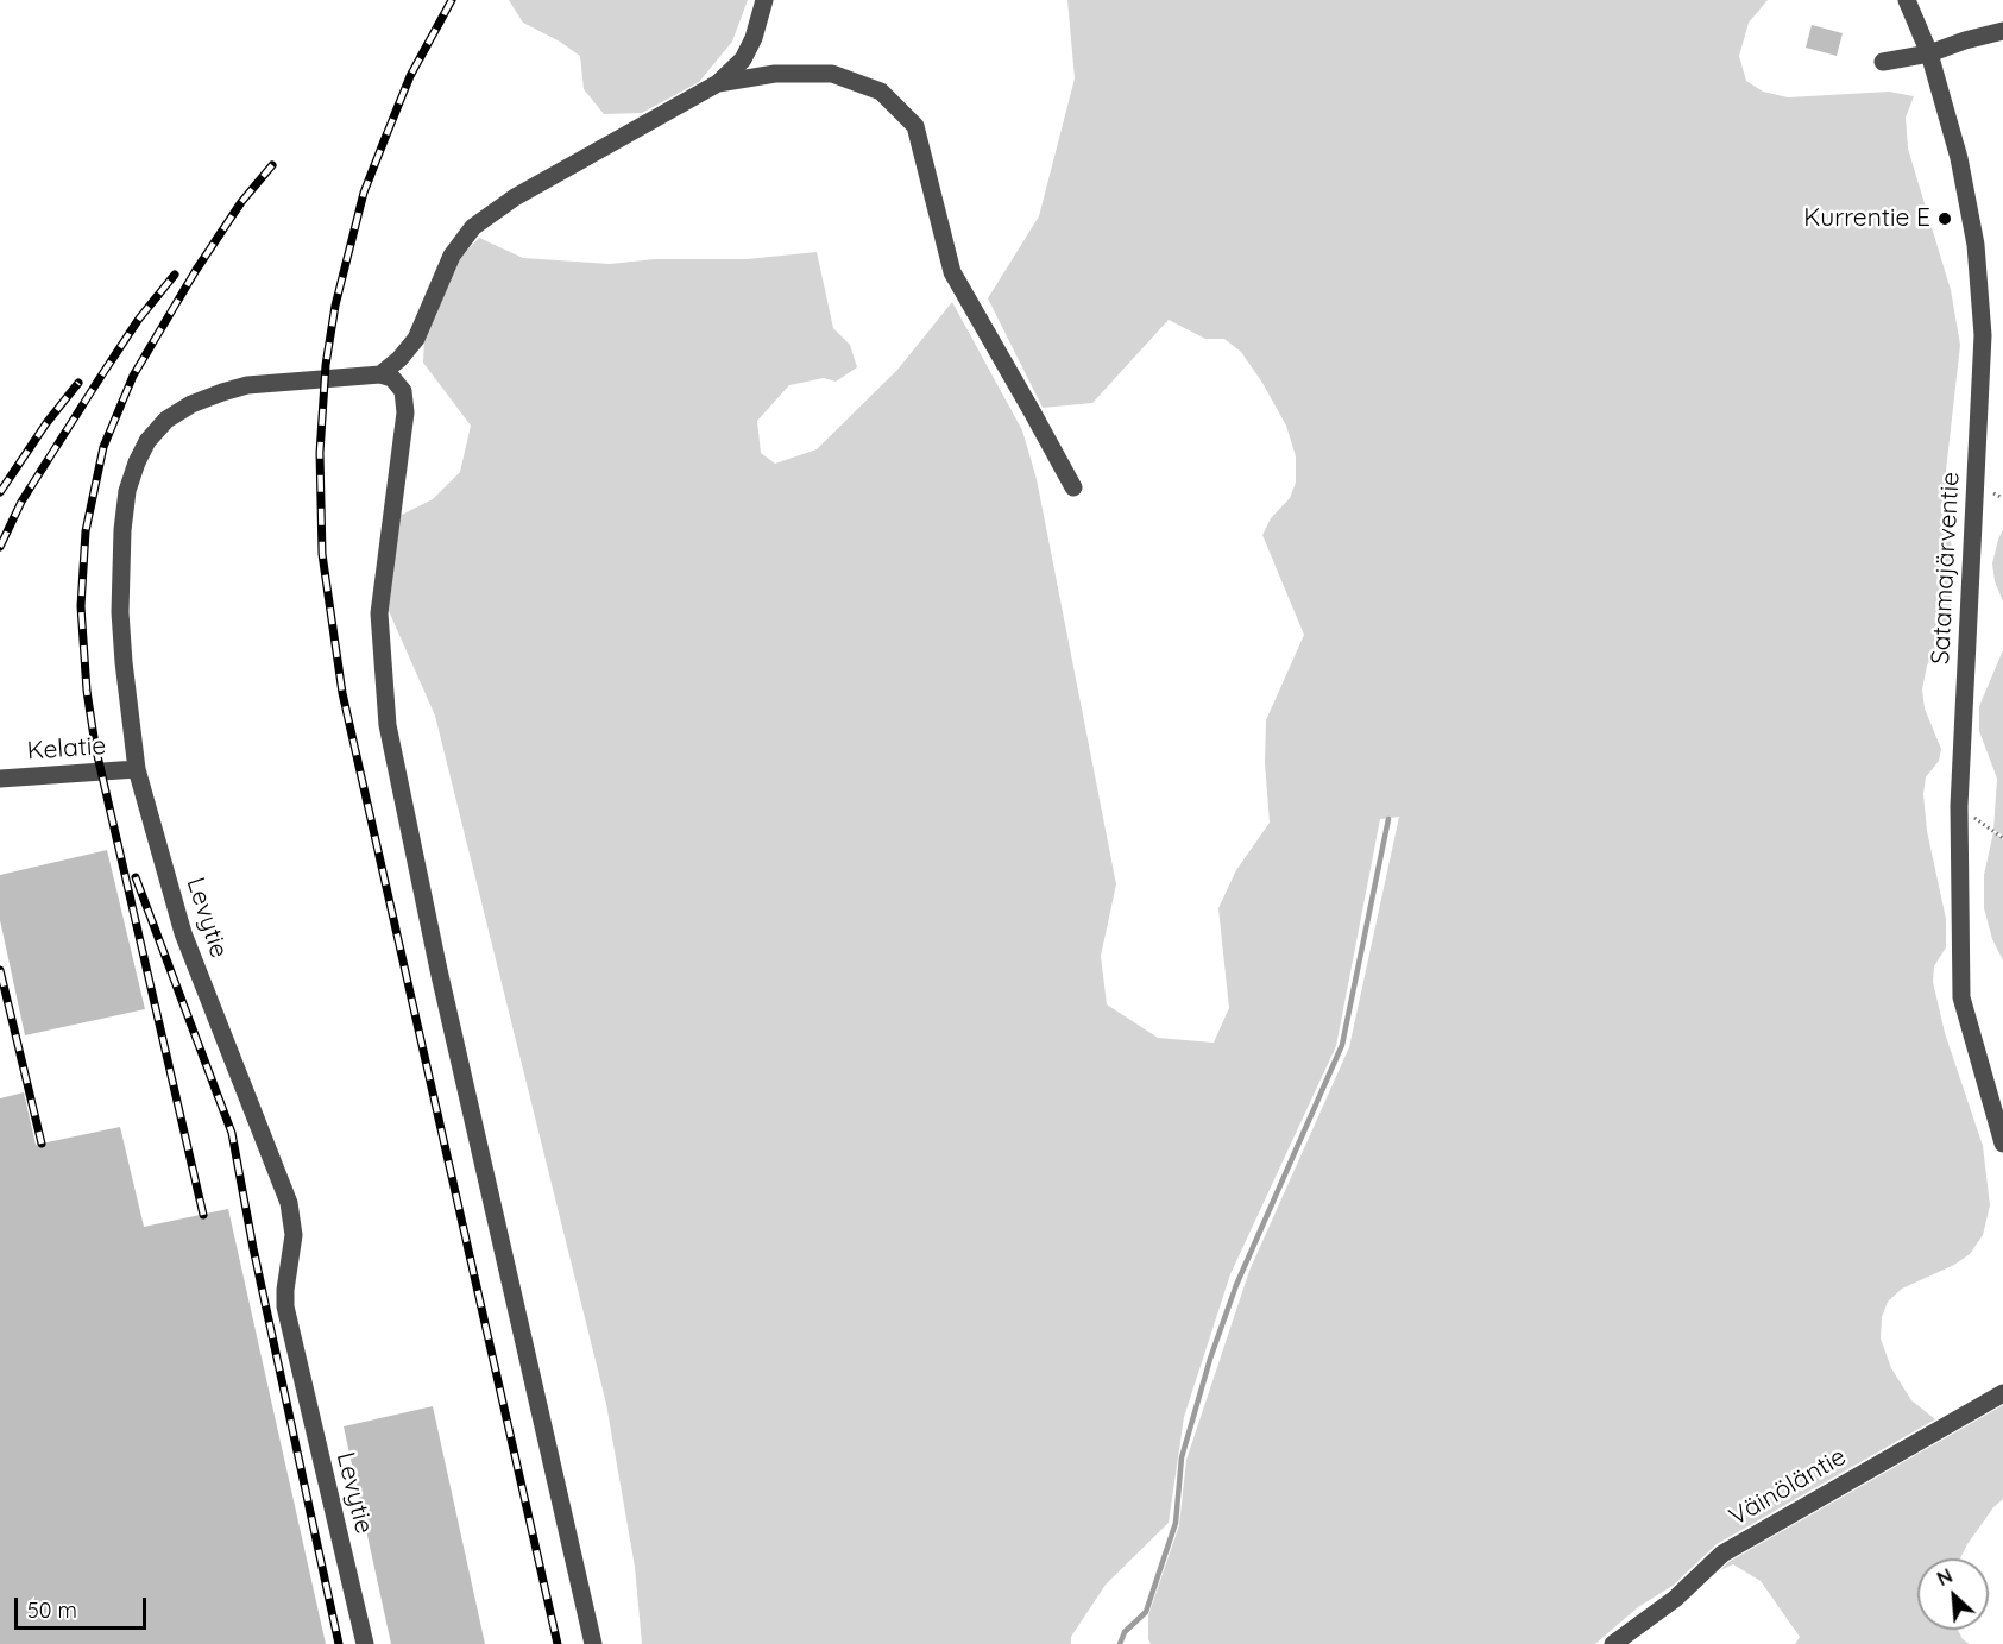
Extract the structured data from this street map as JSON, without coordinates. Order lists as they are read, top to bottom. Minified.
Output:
{"streets":{"street":["Satamajärventie","Kelatie","Levytie","Väinöläntie"]},"crossings":[["Kelatie","Levytie"]],"places":["Kurrentie E"],"scale_bar":"50 m","north":"top left"}
